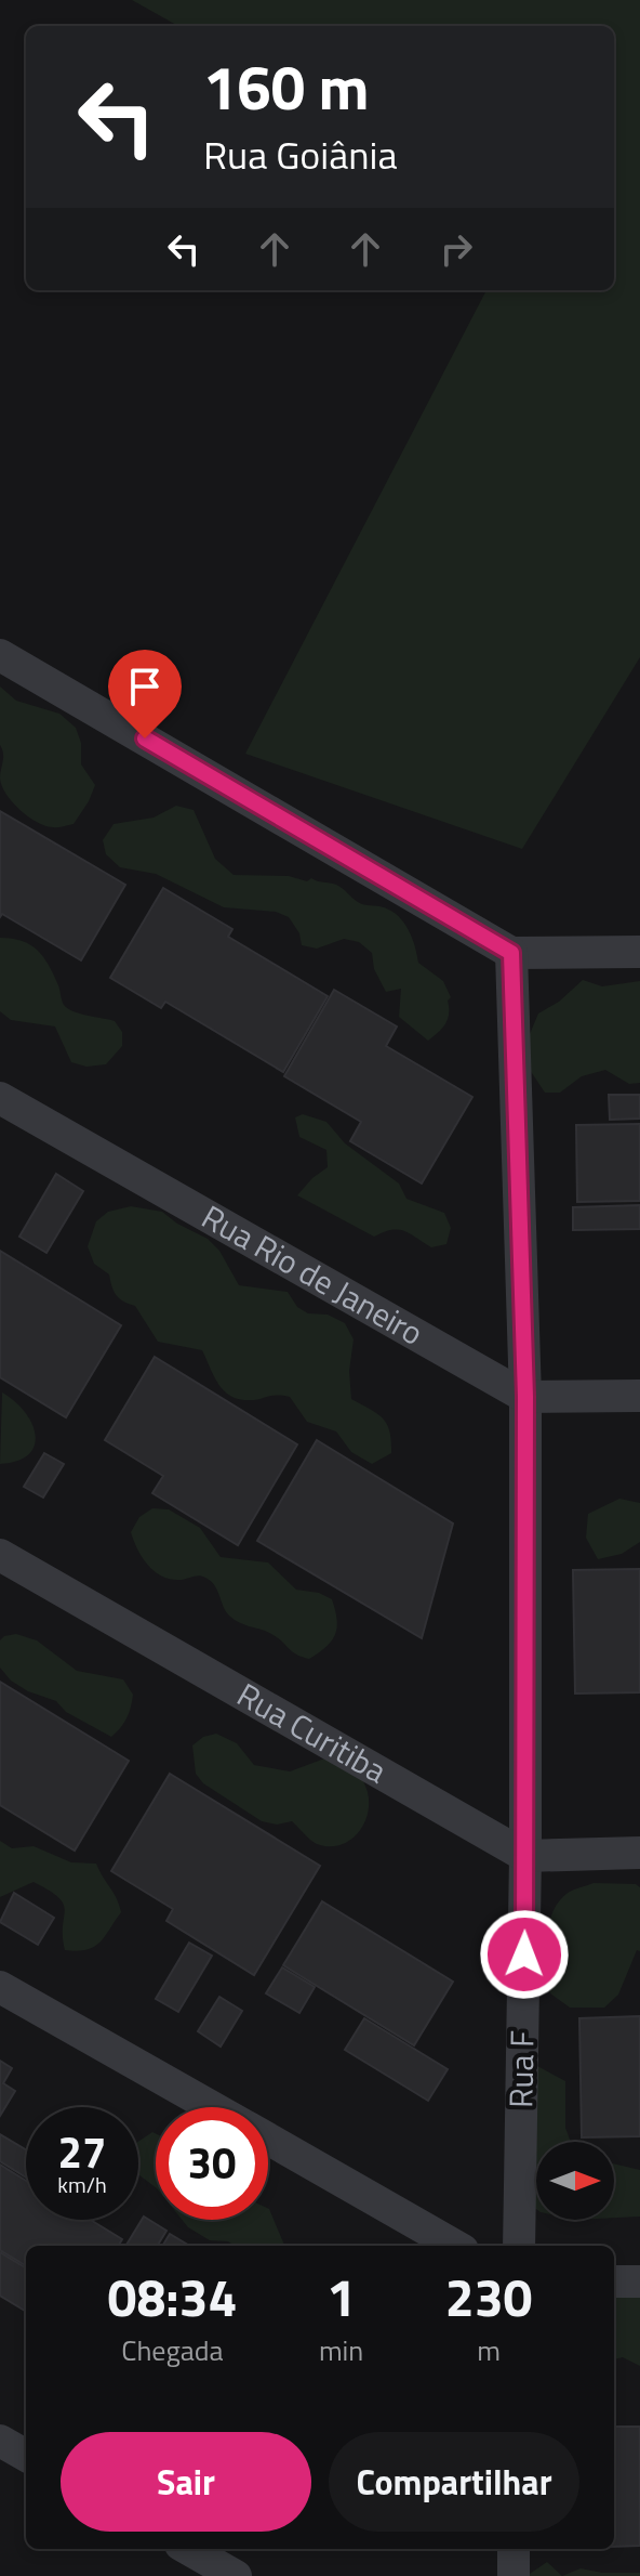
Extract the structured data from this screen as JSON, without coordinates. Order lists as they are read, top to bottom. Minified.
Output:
{"streets":{"street":["Rua Rio de Janeiro","Rua Curitiba","Rua F"]},"crossings":[["Rua Rio de Janeiro","Rua F"],["Rua Curitiba","Rua F"]],"north":"right","page":{"turn":["160 m","Rua Goiânia"],"speed":"27 km/h","limit":"30","eta":["08:34","Chegada","1","min","230","m"],"buttons":["Sair","Compartilhar"]}}
